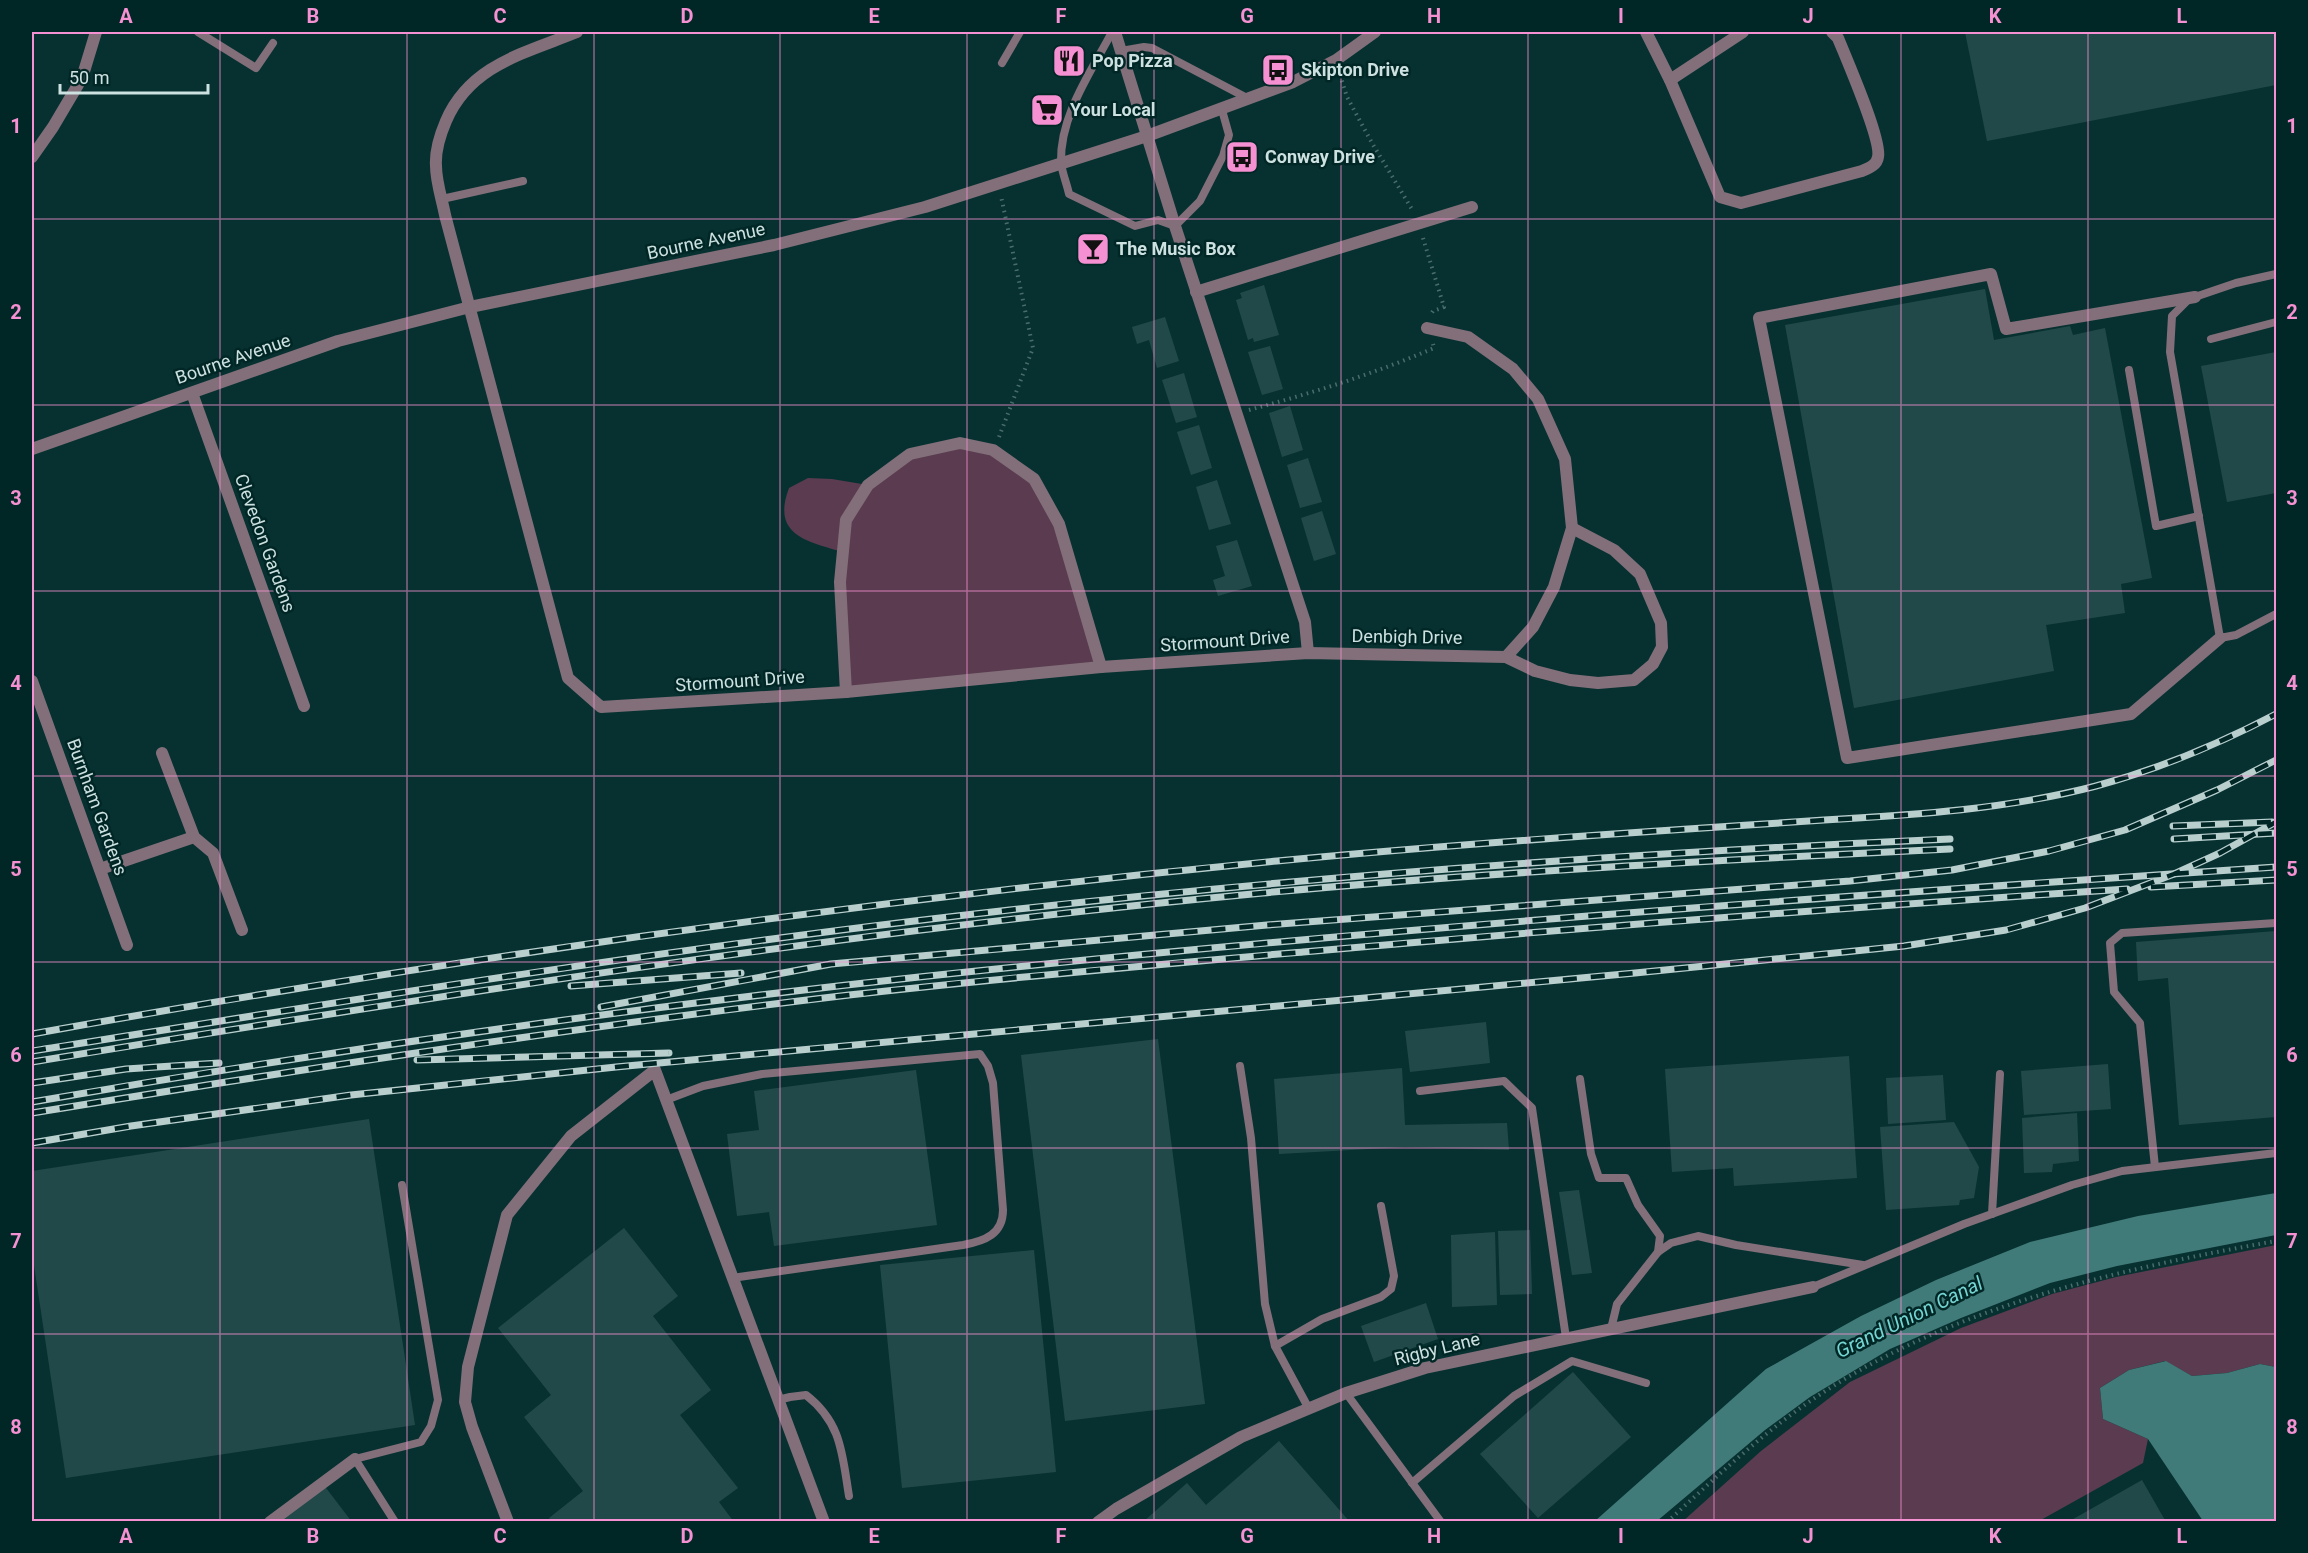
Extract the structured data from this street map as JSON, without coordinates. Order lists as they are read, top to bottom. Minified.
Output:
{"streets":{"street":["Bourne Avenue","Clevedon Gardens","Denbigh Drive","Stormount Drive","Burnham Gardens","Rigby Lane"]},"crossings":[["Bourne Avenue","Clevedon Gardens"],["Bourne Avenue","Stormount Drive"],["Denbigh Drive","Stormount Drive"]],"water":["Grand Union Canal"],"places":{"restaurant":["Pop Pizza"],"bus stop":["Skipton Drive","Conway Drive"],"supermarket":["Your Local"],"bar":["The Music Box"]},"scale_bar":"50 m","grid":{"columns":["A","B","C","D","E","F","G","H","I","J","K","L"],"rows":["1","2","3","4","5","6","7","8"]}}
